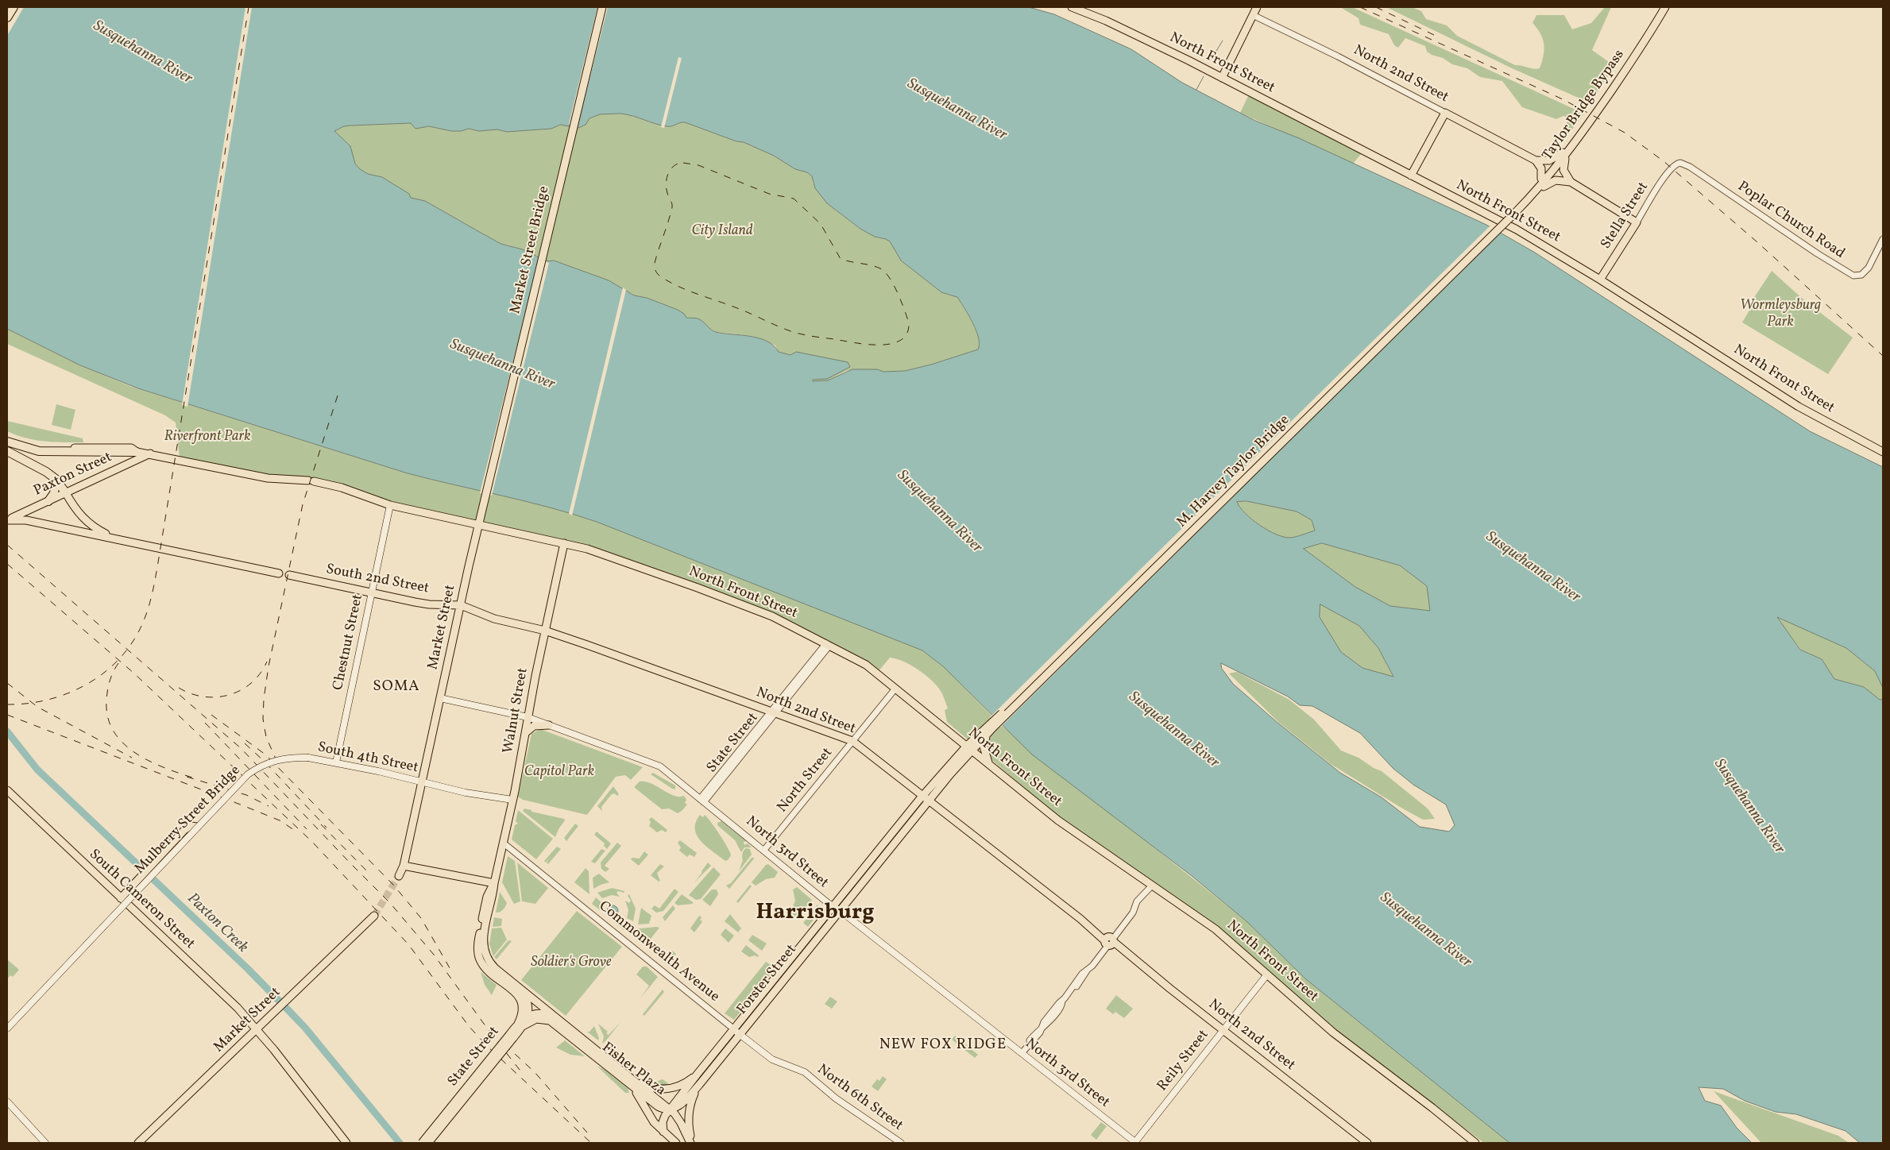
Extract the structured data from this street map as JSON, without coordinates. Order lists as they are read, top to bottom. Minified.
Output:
{"streets":{"main road":["North Front Street","North 2nd Street","Taylor Bridge Bypass","Stella Street","Market Street Bridge","M. Harvey Taylor Bridge","Paxton Street","South 2nd Street","Market Street","Chestnut Street","Walnut Street","State Street","South 4th Street","Mulberry Street Bridge","North 3rd Street","South Cameron Street","Commonwealth Avenue","Forster Street","Reily Street","Fisher Plaza","North 6th Street"],"street":["Poplar Church Road","North Street"]},"crossings":[["North Front Street","Stella Street"],["North Front Street","M. Harvey Taylor Bridge"],["North Front Street","Paxton Street"],["North Front Street","Market Street"],["North Front Street","Chestnut Street"],["North Front Street","Walnut Street"],["North Front Street","State Street"],["North Front Street","North Street"],["North Front Street","Forster Street"],["North Front Street","Reily Street"],["North 2nd Street","South 2nd Street"],["North 2nd Street","Market Street"],["North 2nd Street","Walnut Street"],["North 2nd Street","State Street"],["North 2nd Street","North Street"],["North 2nd Street","Forster Street"],["North 2nd Street","Reily Street"],["Taylor Bridge Bypass","M. Harvey Taylor Bridge"],["Stella Street","Poplar Church Road"],["Market Street Bridge","Market Street"],["M. Harvey Taylor Bridge","Forster Street"],["South 2nd Street","Market Street"],["South 2nd Street","Chestnut Street"],["Market Street","South 4th Street"],["Market Street","North 3rd Street"],["Market Street","South Cameron Street"],["Chestnut Street","South 4th Street"],["Walnut Street","State Street"],["Walnut Street","South 4th Street"],["Walnut Street","North 3rd Street"],["Walnut Street","Commonwealth Avenue"],["Walnut Street","Fisher Plaza"],["State Street","North 3rd Street"],["State Street","Fisher Plaza"],["South 4th Street","Mulberry Street Bridge"],["North Street","North 3rd Street"],["North 3rd Street","Forster Street"],["North 3rd Street","Reily Street"],["Commonwealth Avenue","Forster Street"],["Commonwealth Avenue","North 6th Street"],["Forster Street","Fisher Plaza"]],"districts":["SOMA","Harrisburg","NEW FOX RIDGE"],"water":["Susquehanna River","Paxton Creek"],"parks":["City Island","Wormleysburg Park","Riverfront Park","Capitol Park","Soldier's Grove"]}
